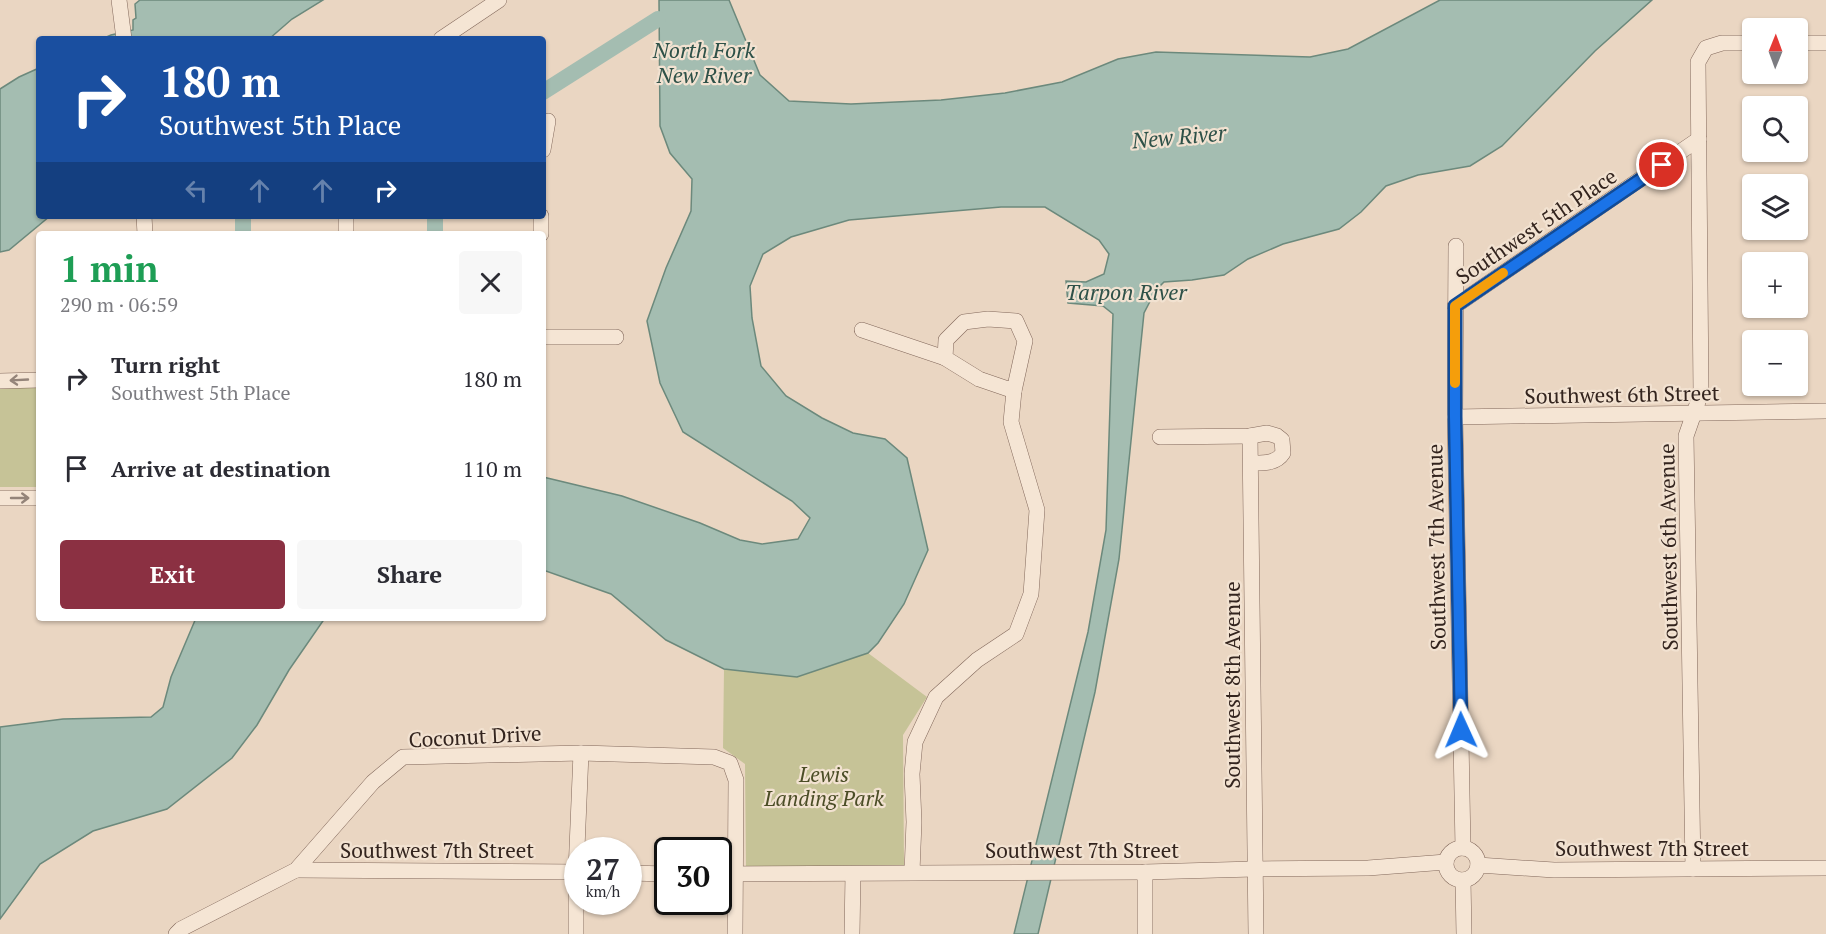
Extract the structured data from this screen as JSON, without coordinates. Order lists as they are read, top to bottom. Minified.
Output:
{"streets":{"street":["Southwest 5th Place","Southwest 6th Street","Southwest 7th Avenue","Southwest 6th Avenue","Southwest 8th Avenue","Coconut Drive","Southwest 7th Street"]},"crossings":[["Southwest 5th Place","Southwest 7th Avenue"],["Southwest 5th Place","Southwest 6th Avenue"],["Southwest 6th Street","Southwest 7th Avenue"],["Southwest 6th Street","Southwest 6th Avenue"],["Southwest 7th Avenue","Southwest 7th Street"],["Southwest 6th Avenue","Southwest 7th Street"],["Southwest 8th Avenue","Southwest 7th Street"],["Coconut Drive","Southwest 7th Street"]],"water":["North Fork New River","New River","Tarpon River"],"parks":["Lewis Landing Park"],"north":"top","page":{"map_buttons":["+","−"],"turn":["180 m","Southwest 5th Place"],"heading":["1 min","290 m · 06:59"],"list":[{"name":"Turn right","note":"Southwest 5th Place","value":"180 m"},{"name":"Arrive at destination","value":"110 m"}],"buttons":["Exit","Share"],"speed":"27 km/h","limit":"30"}}
